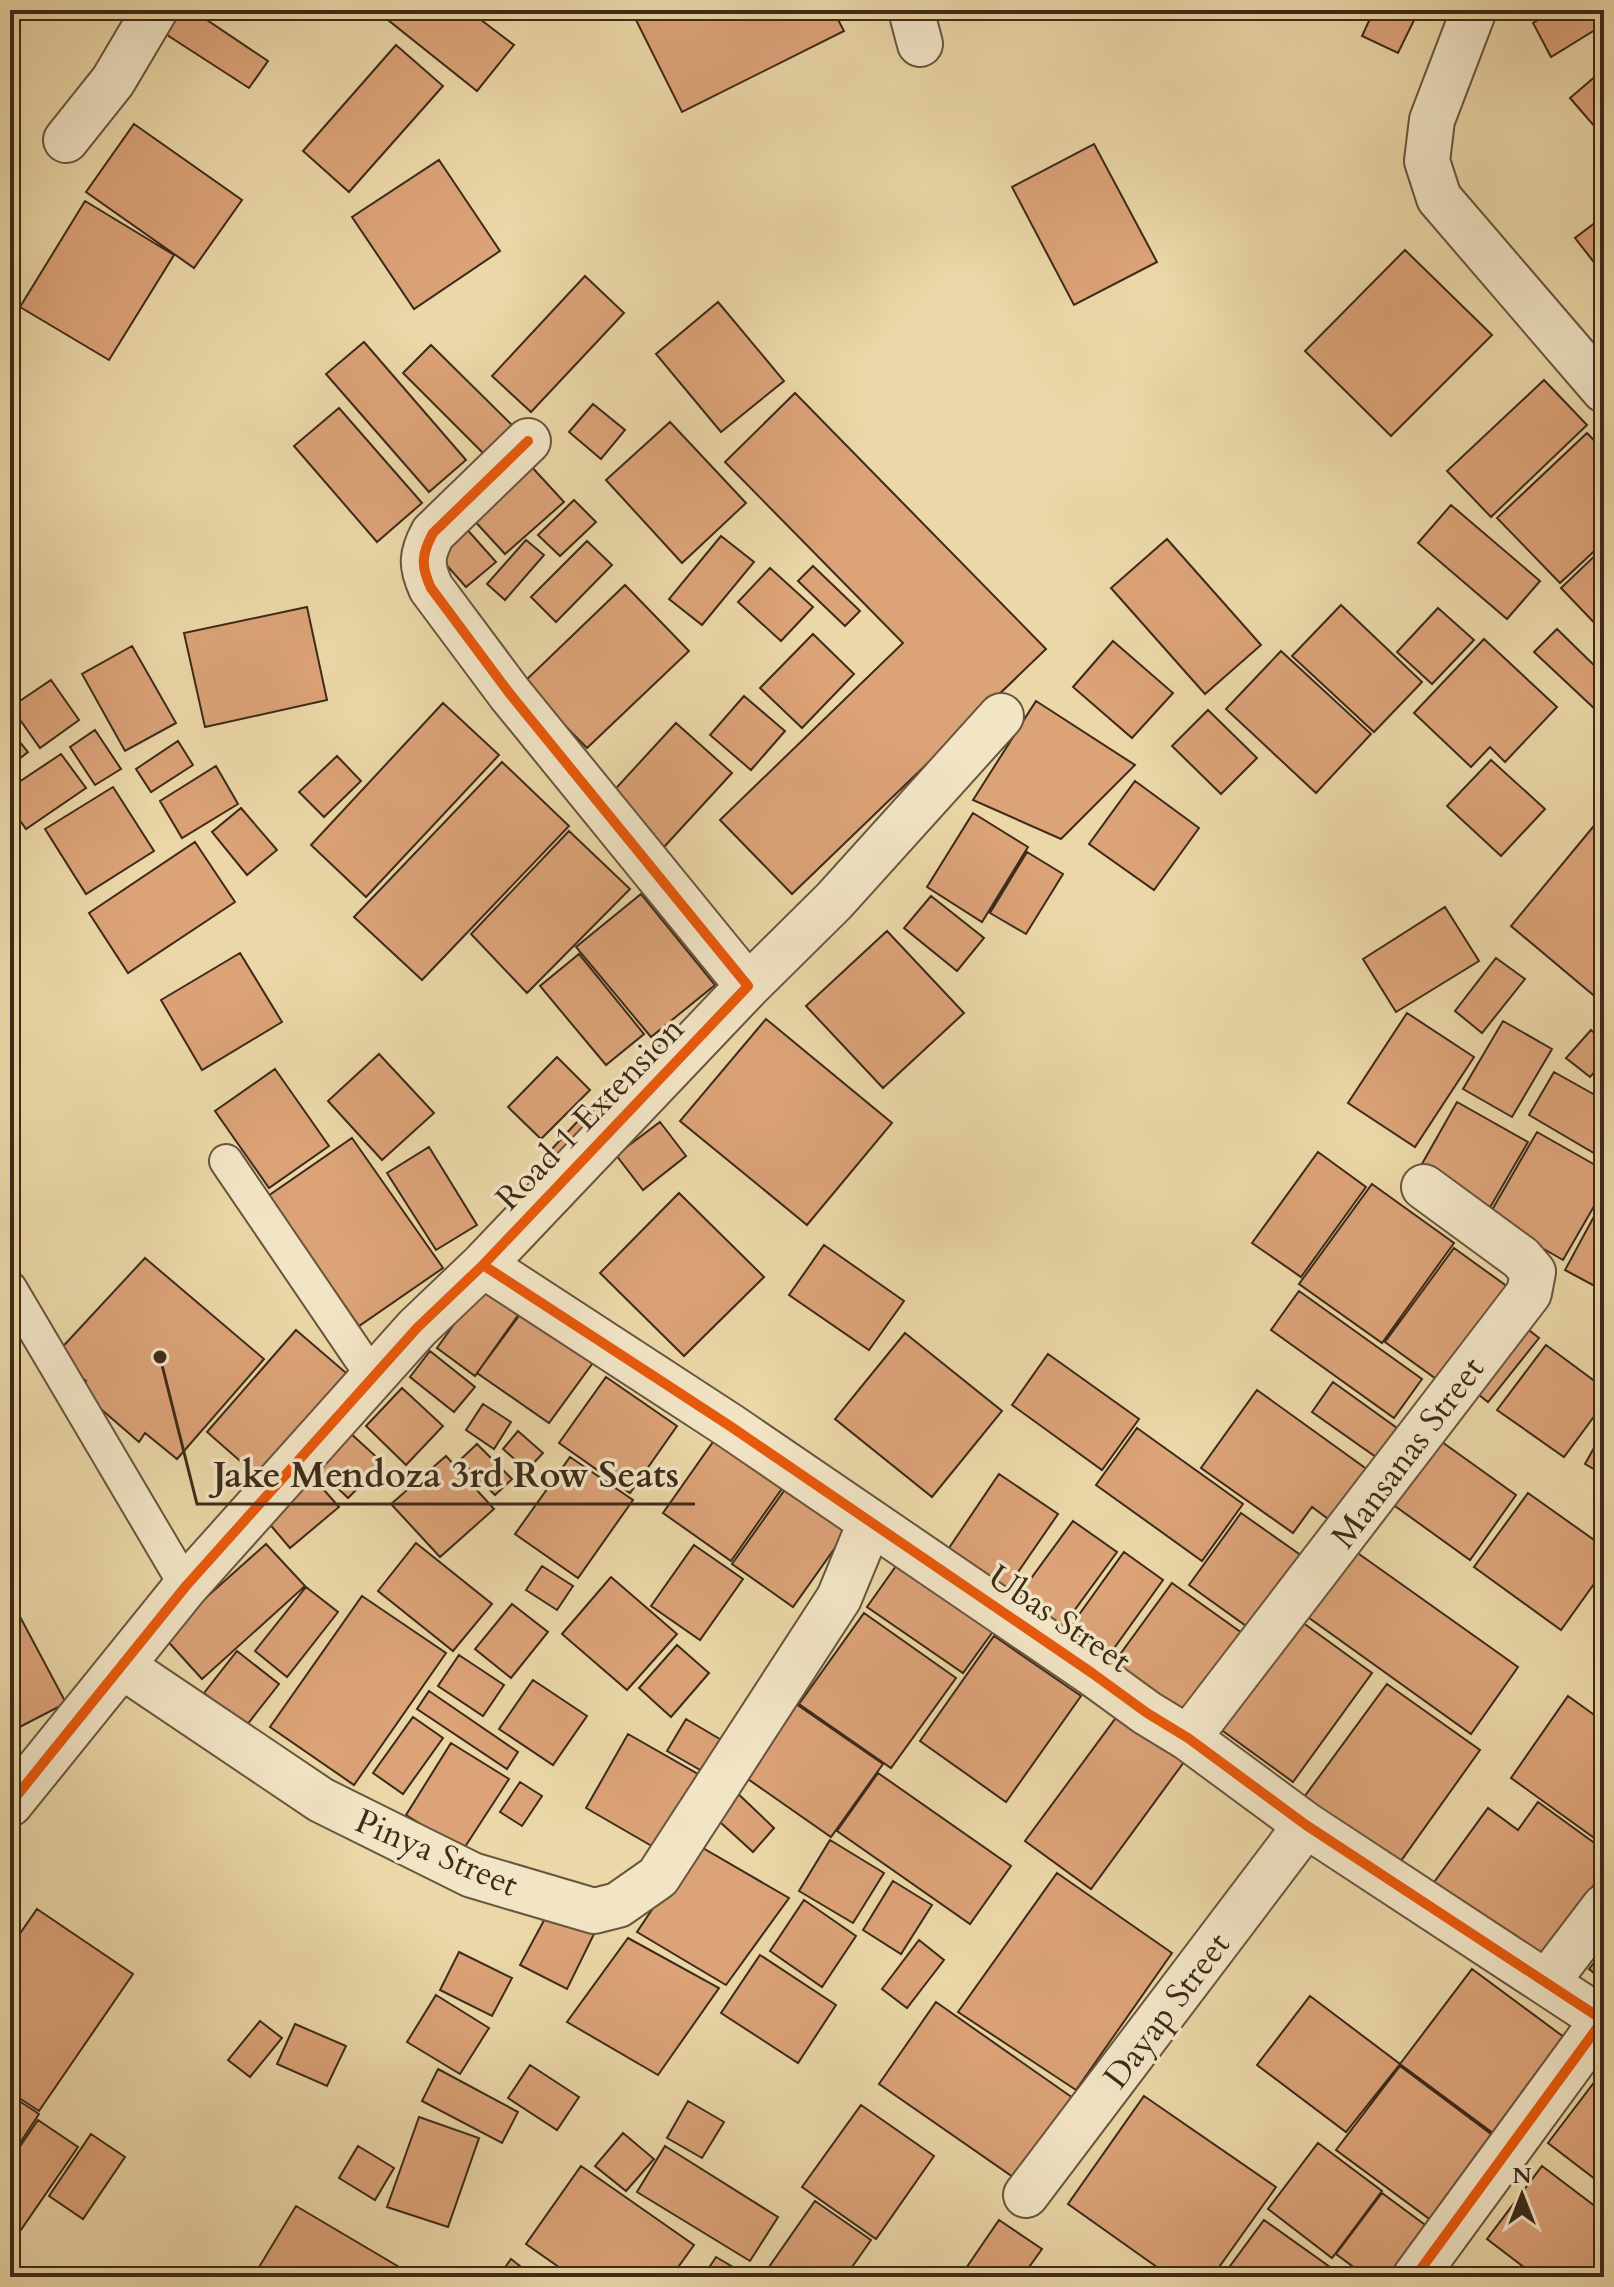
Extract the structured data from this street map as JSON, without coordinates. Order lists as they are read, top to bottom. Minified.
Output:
{"streets":{"street":["Road 1 Extension","Mansanas Street","Ubas Street","Pinya Street","Dayap Street"]},"crossings":[["Road 1 Extension","Ubas Street"],["Road 1 Extension","Pinya Street"],["Mansanas Street","Ubas Street"],["Ubas Street","Pinya Street"],["Ubas Street","Dayap Street"]],"places":["Jake Mendoza 3rd Row Seats"],"north":"top"}
